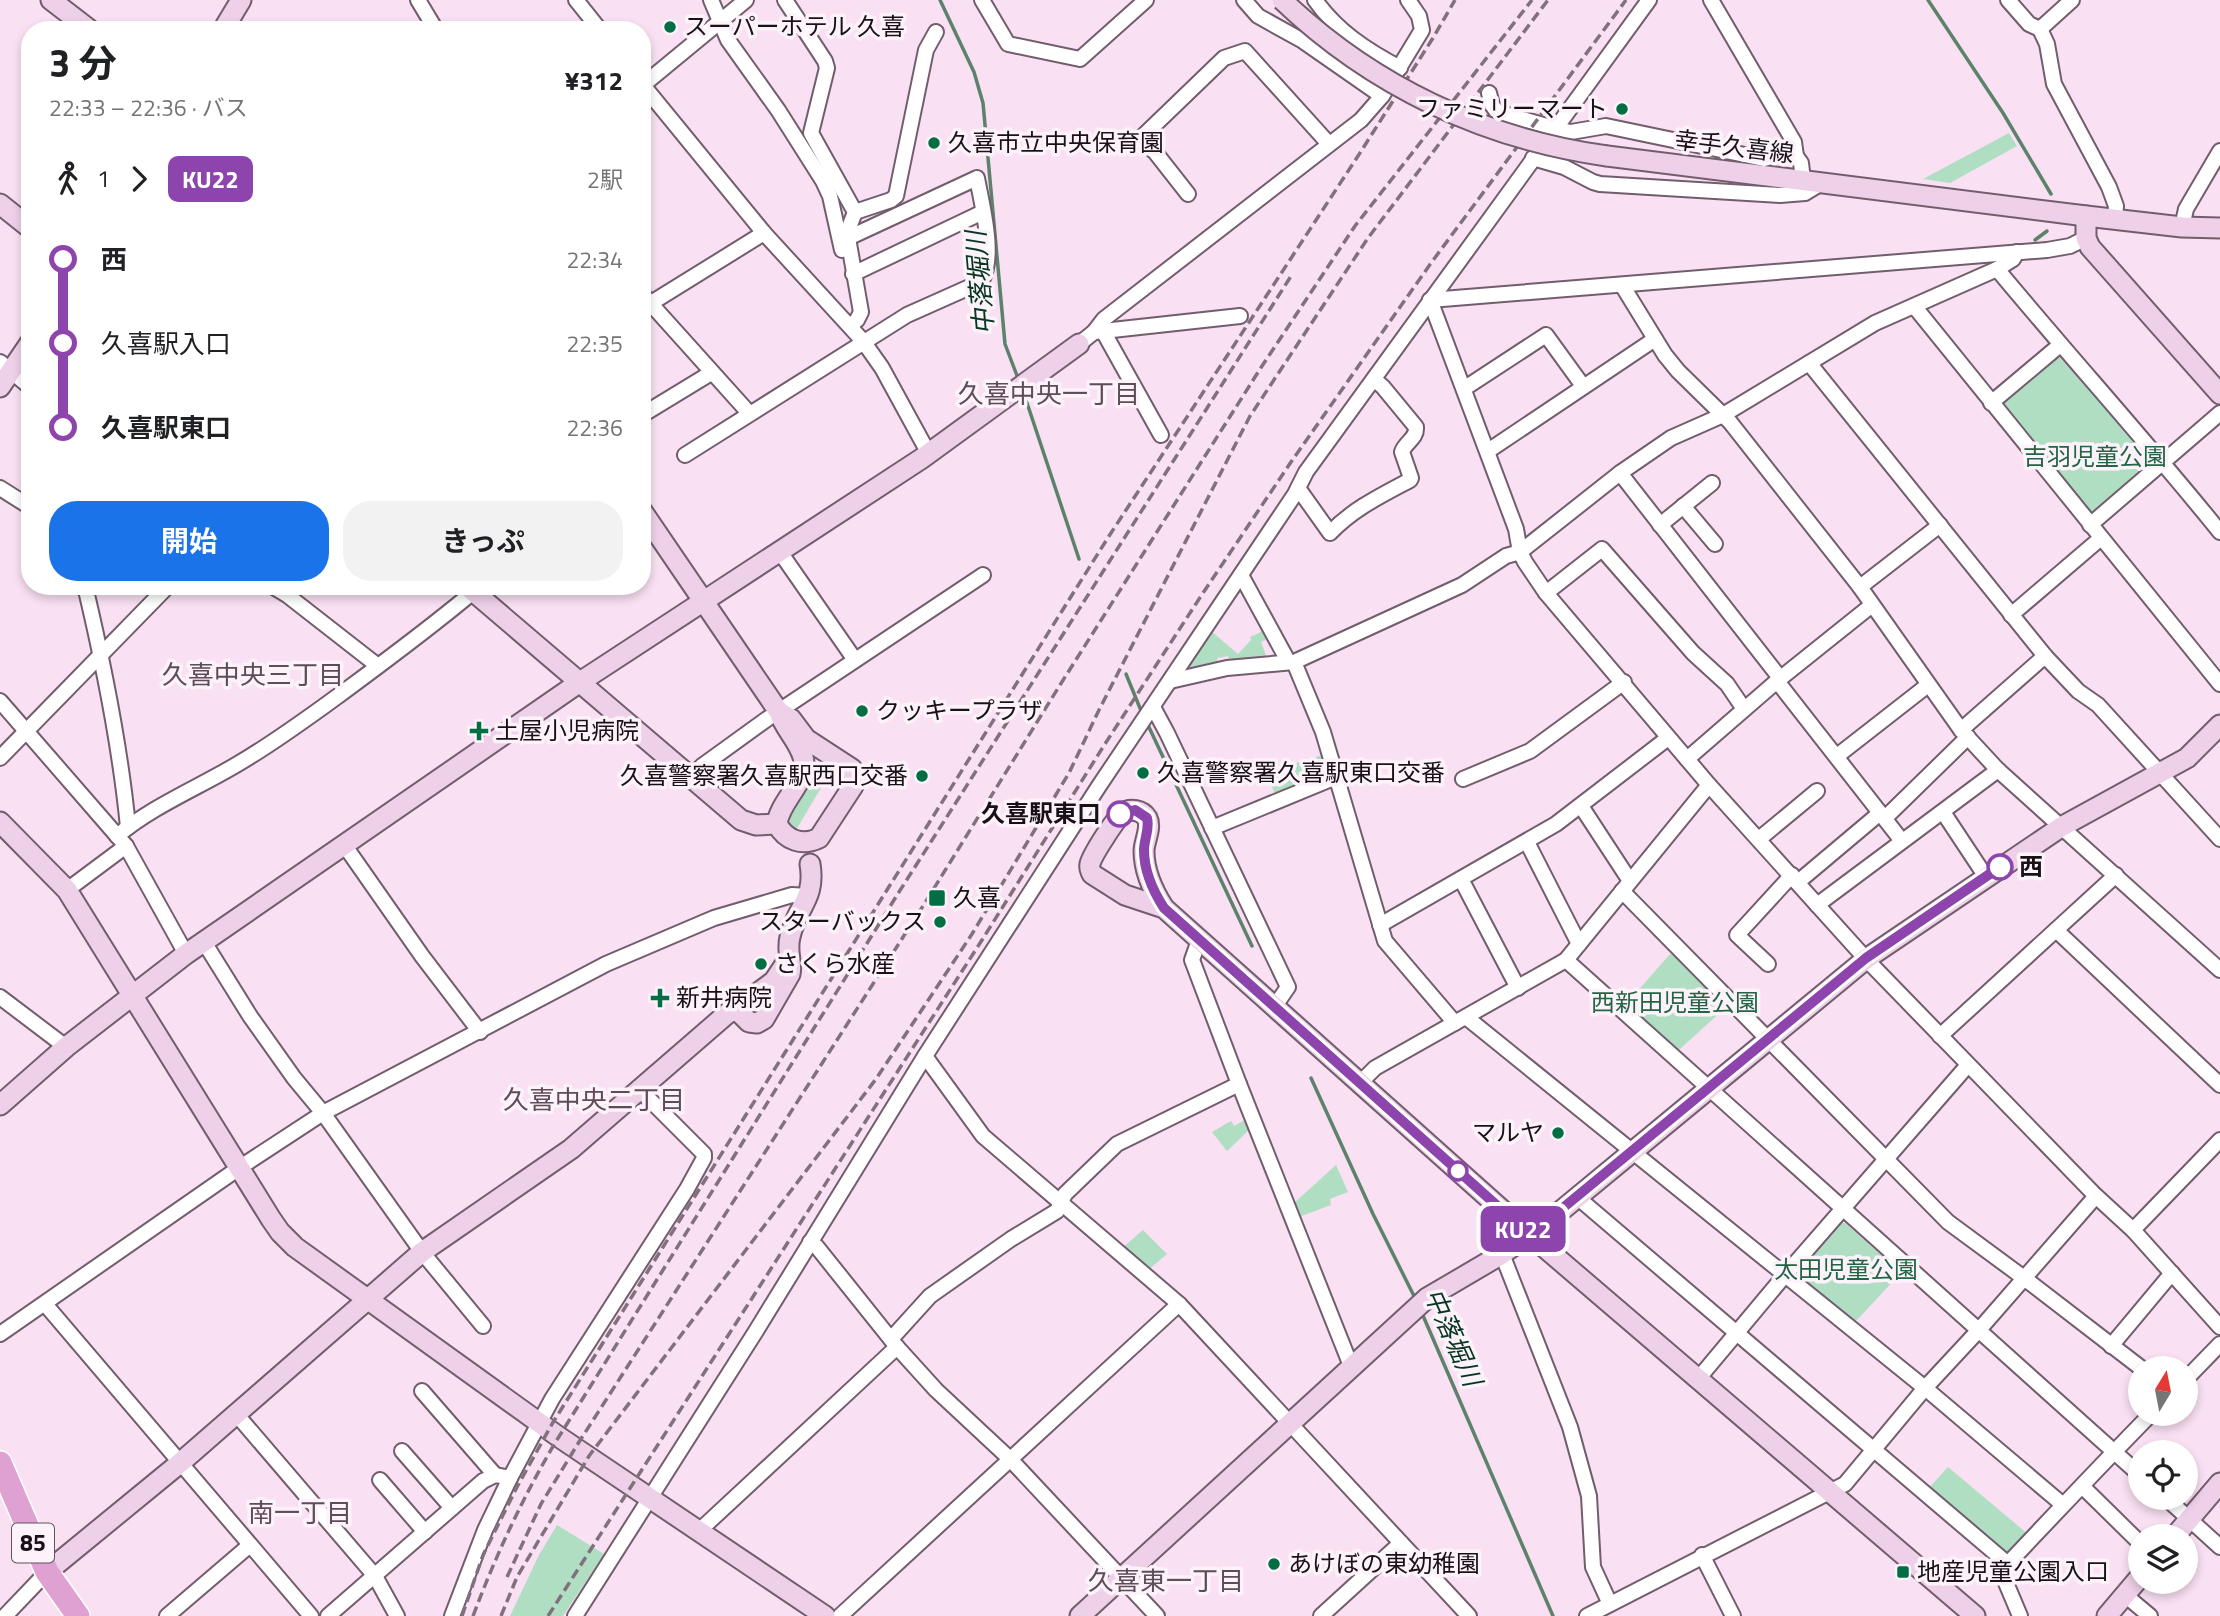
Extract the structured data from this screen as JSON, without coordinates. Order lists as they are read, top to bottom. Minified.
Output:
{"streets":{"main road":["85"],"street":["幸手久喜線"]},"districts":["久喜中央一丁目","久喜中央三丁目","久喜中央二丁目","南一丁目","久喜東一丁目"],"water":["中落堀川"],"parks":["吉羽児童公園","西新田児童公園","太田児童公園"],"places":{"other":["スーパーホテル 久喜","ファミリーマート","久喜市立中央保育園","クッキープラザ","久喜警察署久喜駅東口交番","久喜警察署久喜駅西口交番","久喜駅東口","西","スターバックス","さくら水産","マルヤ","あけぼの東幼稚園"],"health":["土屋小児病院","新井病院"],"transit":["久喜","地産児童公園入口"]},"lines":["bus line KU22"],"north":"top","page":{"on_map":"KU22","heading":["3 分","22:33 – 22:36 · バス","¥312"],"legs":["1","KU22","2駅"],"list":[{"name":"西","value":"22:34"},{"name":"久喜駅入口","value":"22:35"},{"name":"久喜駅東口","value":"22:36"}],"buttons":["開始","きっぷ"]}}
